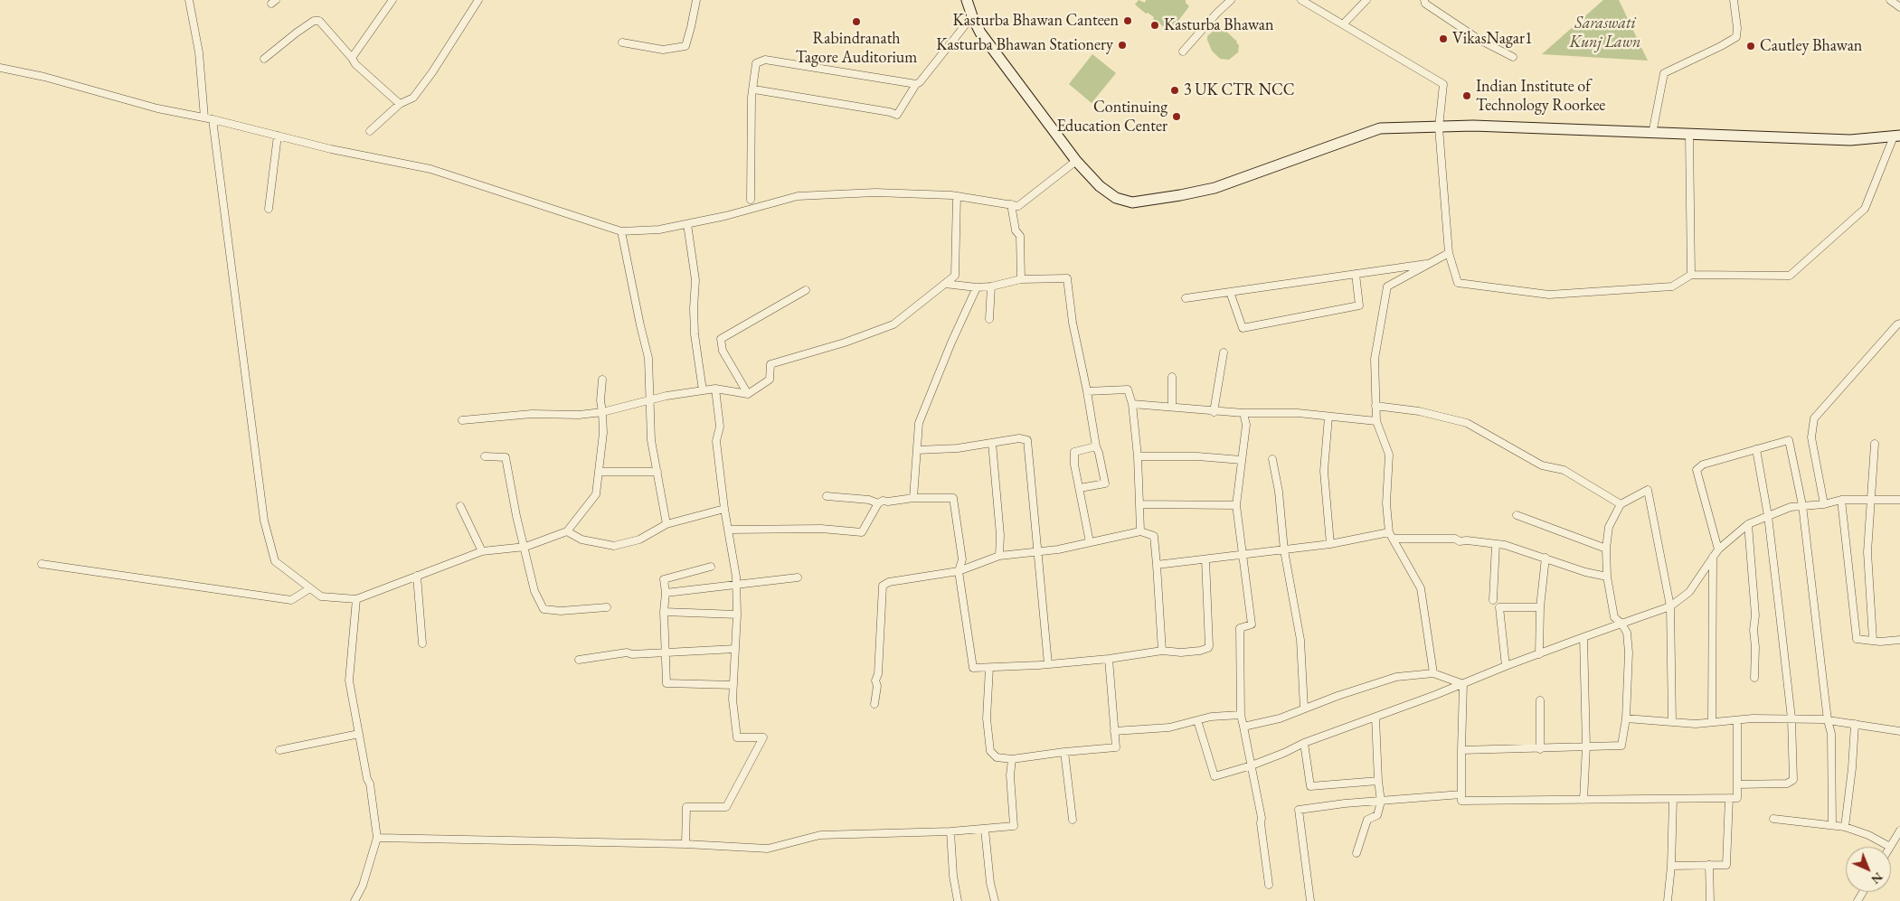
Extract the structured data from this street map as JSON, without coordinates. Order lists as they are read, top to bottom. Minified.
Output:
{"parks":["Saraswati Kunj Lawn"],"places":["Kasturba Bhawan Canteen","Rabindranath Tagore Auditorium","Kasturba Bhawan","VikasNagar1","Kasturba Bhawan Stationery","Cautley Bhawan","3 UK CTR NCC","Indian Institute of Technology Roorkee","Continuing Education Center"],"north":"bottom right"}
